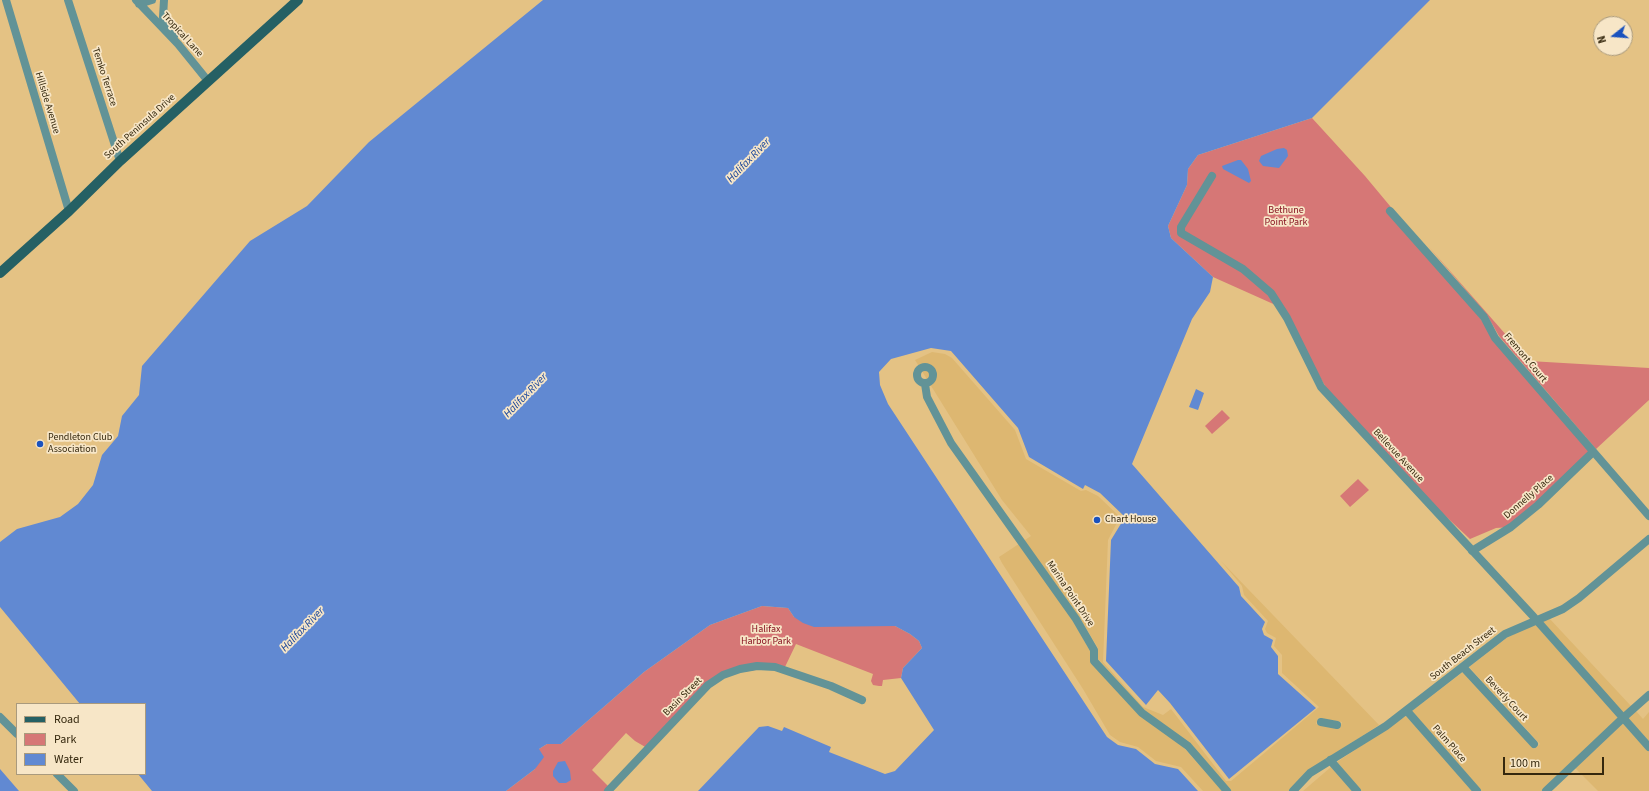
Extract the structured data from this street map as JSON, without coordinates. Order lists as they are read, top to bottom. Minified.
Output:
{"streets":{"main road":["South Peninsula Drive"],"street":["Tropical Lane","Temko Terrace","Hillside Avenue","Fremont Court","Bellevue Avenue","Donnelly Place","Marina Point Drive","South Beach Street","Basin Street","Beverly Court","Palm Place"]},"crossings":[["Tropical Lane","South Peninsula Drive"],["Temko Terrace","South Peninsula Drive"],["Hillside Avenue","South Peninsula Drive"],["Fremont Court","Donnelly Place"],["Bellevue Avenue","Donnelly Place"],["Bellevue Avenue","South Beach Street"],["South Beach Street","Beverly Court"],["South Beach Street","Palm Place"]],"water":["Halifax River"],"parks":["Bethune Point Park","Halifax Harbor Park"],"places":["Pendleton Club Association","Chart House"],"legend":["Road","Park","Water"],"scale_bar":"100 m","north":"left"}
